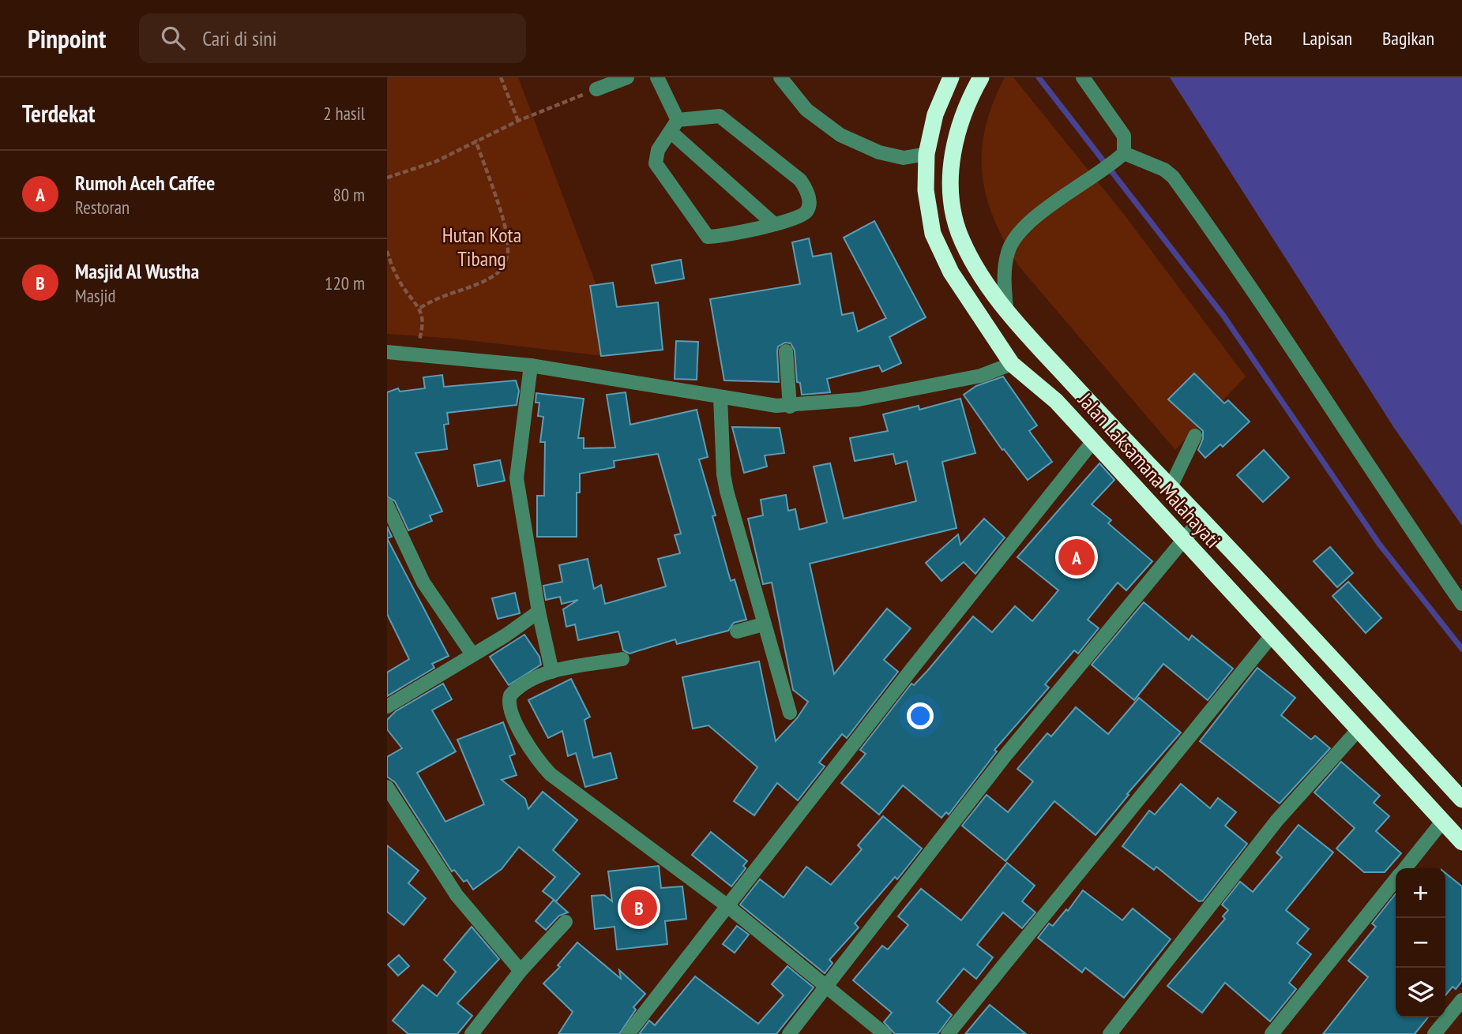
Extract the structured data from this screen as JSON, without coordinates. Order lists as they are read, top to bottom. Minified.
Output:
{"streets":{"highway":["Jalan Laksamana Malahayati"]},"parks":["Hutan Kota Tibang"],"page":{"header":"Pinpoint","search":"Cari di sini","nav":["Peta","Lapisan","Bagikan"],"heading":["Terdekat","2 hasil"],"list":[{"mark":"A","name":"Rumoh Aceh Caffee","note":"Restoran","value":"80 m"},{"mark":"B","name":"Masjid Al Wustha","note":"Masjid","value":"120 m"}],"pins":["A","B"],"map_buttons":["+","−"]}}
